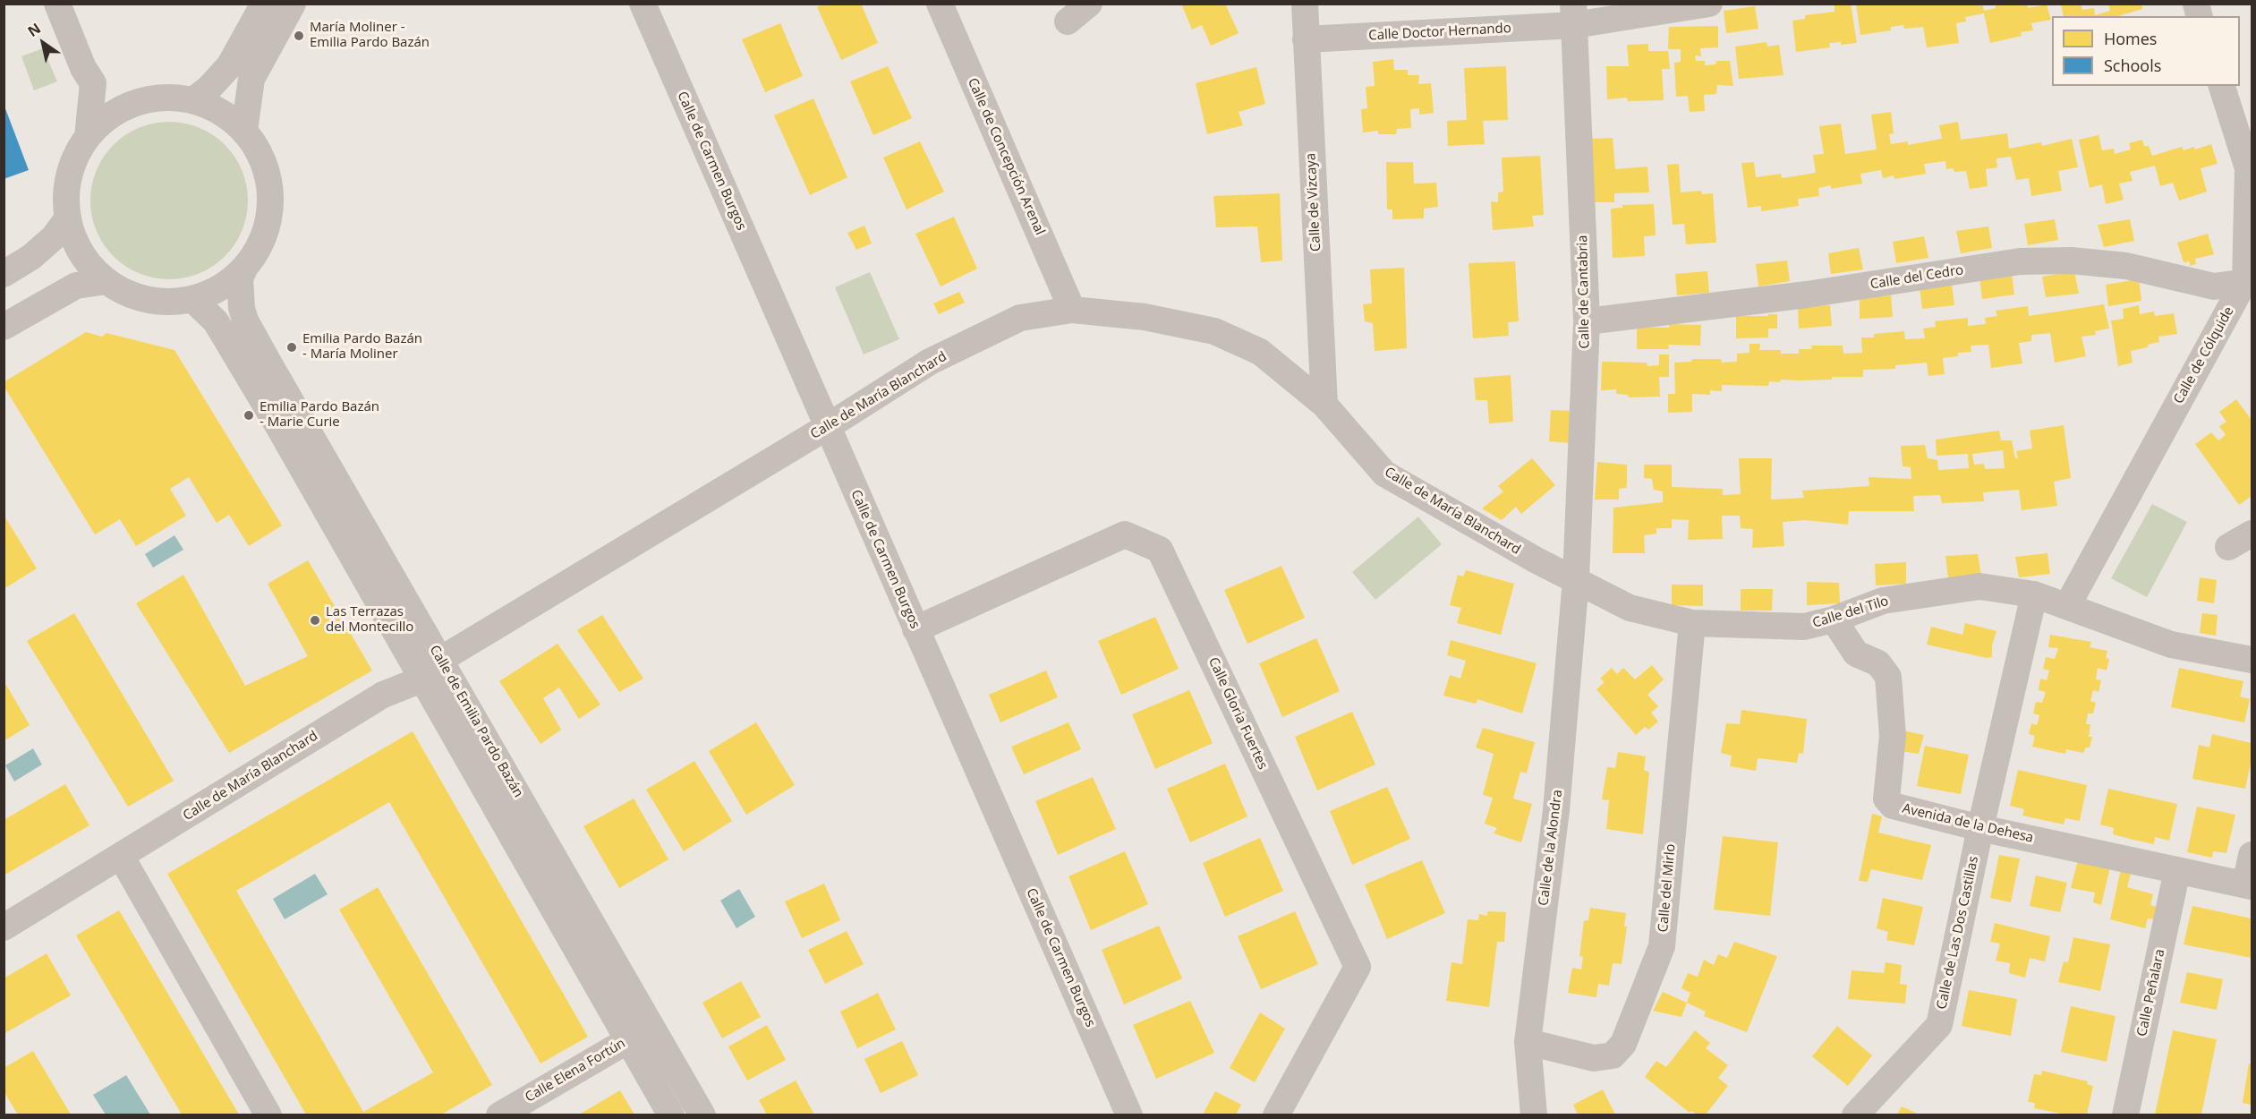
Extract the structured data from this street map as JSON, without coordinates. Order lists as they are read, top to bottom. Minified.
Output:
{"streets":{"street":["Calle Doctor Hernando","Calle de Concepción Arenal","Calle de Carmen Burgos","Calle de Vizcaya","Calle del Cedro","Calle de Cantabria","Calle de Cólquide","Calle de María Blanchard","Calle del Tilo","Calle Gloria Fuertes","Calle de Emilia Pardo Bazán","Avenida de la Dehesa","Calle de la Alondra","Calle del Mirlo","Calle de Las Dos Castillas","Calle Peñalara","Calle Elena Fortún"]},"crossings":[["Calle Doctor Hernando","Calle de Vizcaya"],["Calle Doctor Hernando","Calle de Cantabria"],["Calle de Concepción Arenal","Calle de María Blanchard"],["Calle de Carmen Burgos","Calle de María Blanchard"],["Calle de Carmen Burgos","Calle Gloria Fuertes"],["Calle de Vizcaya","Calle de María Blanchard"],["Calle del Cedro","Calle de Cantabria"],["Calle del Cedro","Calle de Cólquide"],["Calle de Cantabria","Calle de María Blanchard"],["Calle de Cantabria","Calle del Tilo"],["Calle de Cantabria","Calle de la Alondra"],["Calle de Cólquide","Calle del Tilo"],["Calle de María Blanchard","Calle del Tilo"],["Calle de María Blanchard","Calle de Emilia Pardo Bazán"],["Calle de María Blanchard","Calle de la Alondra"],["Calle del Tilo","Avenida de la Dehesa"],["Calle del Tilo","Calle de la Alondra"],["Calle del Tilo","Calle del Mirlo"],["Calle del Tilo","Calle de Las Dos Castillas"],["Calle de Emilia Pardo Bazán","Calle Elena Fortún"],["Avenida de la Dehesa","Calle de Las Dos Castillas"],["Avenida de la Dehesa","Calle Peñalara"],["Calle de la Alondra","Calle del Mirlo"]],"places":["María Moliner - Emilia Pardo Bazán","Emilia Pardo Bazán - María Moliner","Emilia Pardo Bazán - Marie Curie","Las Terrazas del Montecillo"],"legend":["Homes","Schools"],"north":"top left"}
